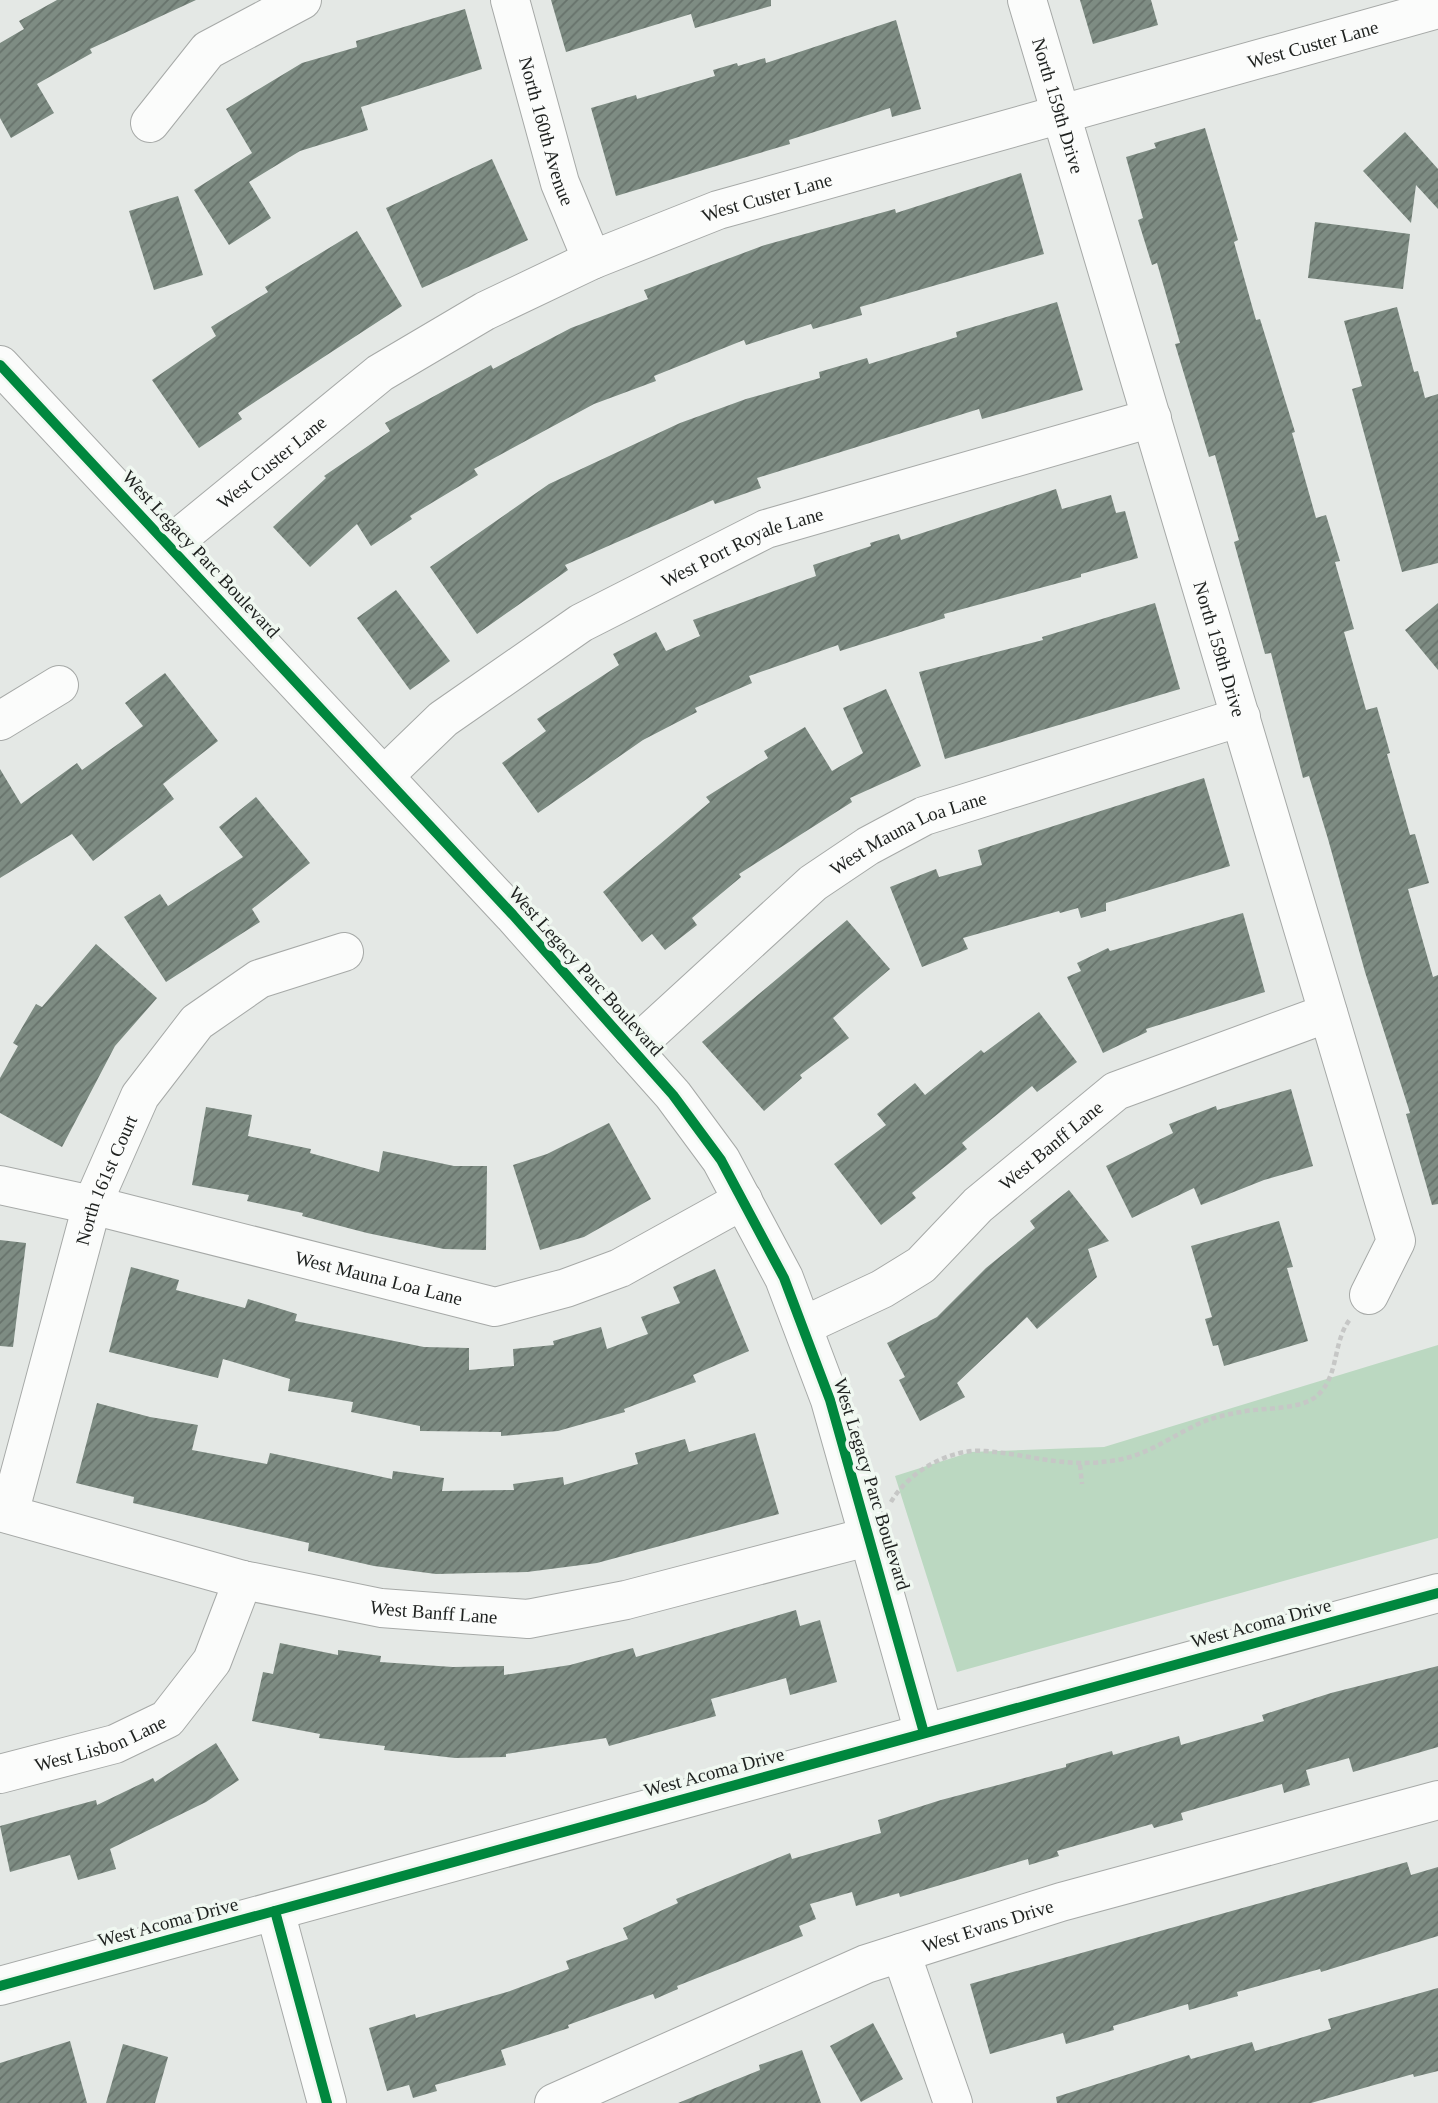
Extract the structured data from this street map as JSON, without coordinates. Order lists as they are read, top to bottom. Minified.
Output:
{"streets":{"street":["West Custer Lane","North 159th Drive","North 160th Avenue","West Port Royale Lane","West Legacy Parc Boulevard","West Mauna Loa Lane","West Banff Lane","North 161st Court","West Acoma Drive","West Lisbon Lane","West Evans Drive"]},"crossings":[["West Custer Lane","North 159th Drive"],["West Custer Lane","North 160th Avenue"],["West Custer Lane","West Legacy Parc Boulevard"],["North 159th Drive","West Port Royale Lane"],["North 159th Drive","West Mauna Loa Lane"],["North 159th Drive","West Banff Lane"],["West Port Royale Lane","West Legacy Parc Boulevard"],["West Legacy Parc Boulevard","West Mauna Loa Lane"],["West Legacy Parc Boulevard","West Banff Lane"],["West Legacy Parc Boulevard","West Acoma Drive"],["West Mauna Loa Lane","North 161st Court"],["West Banff Lane","North 161st Court"],["West Banff Lane","West Lisbon Lane"]]}
